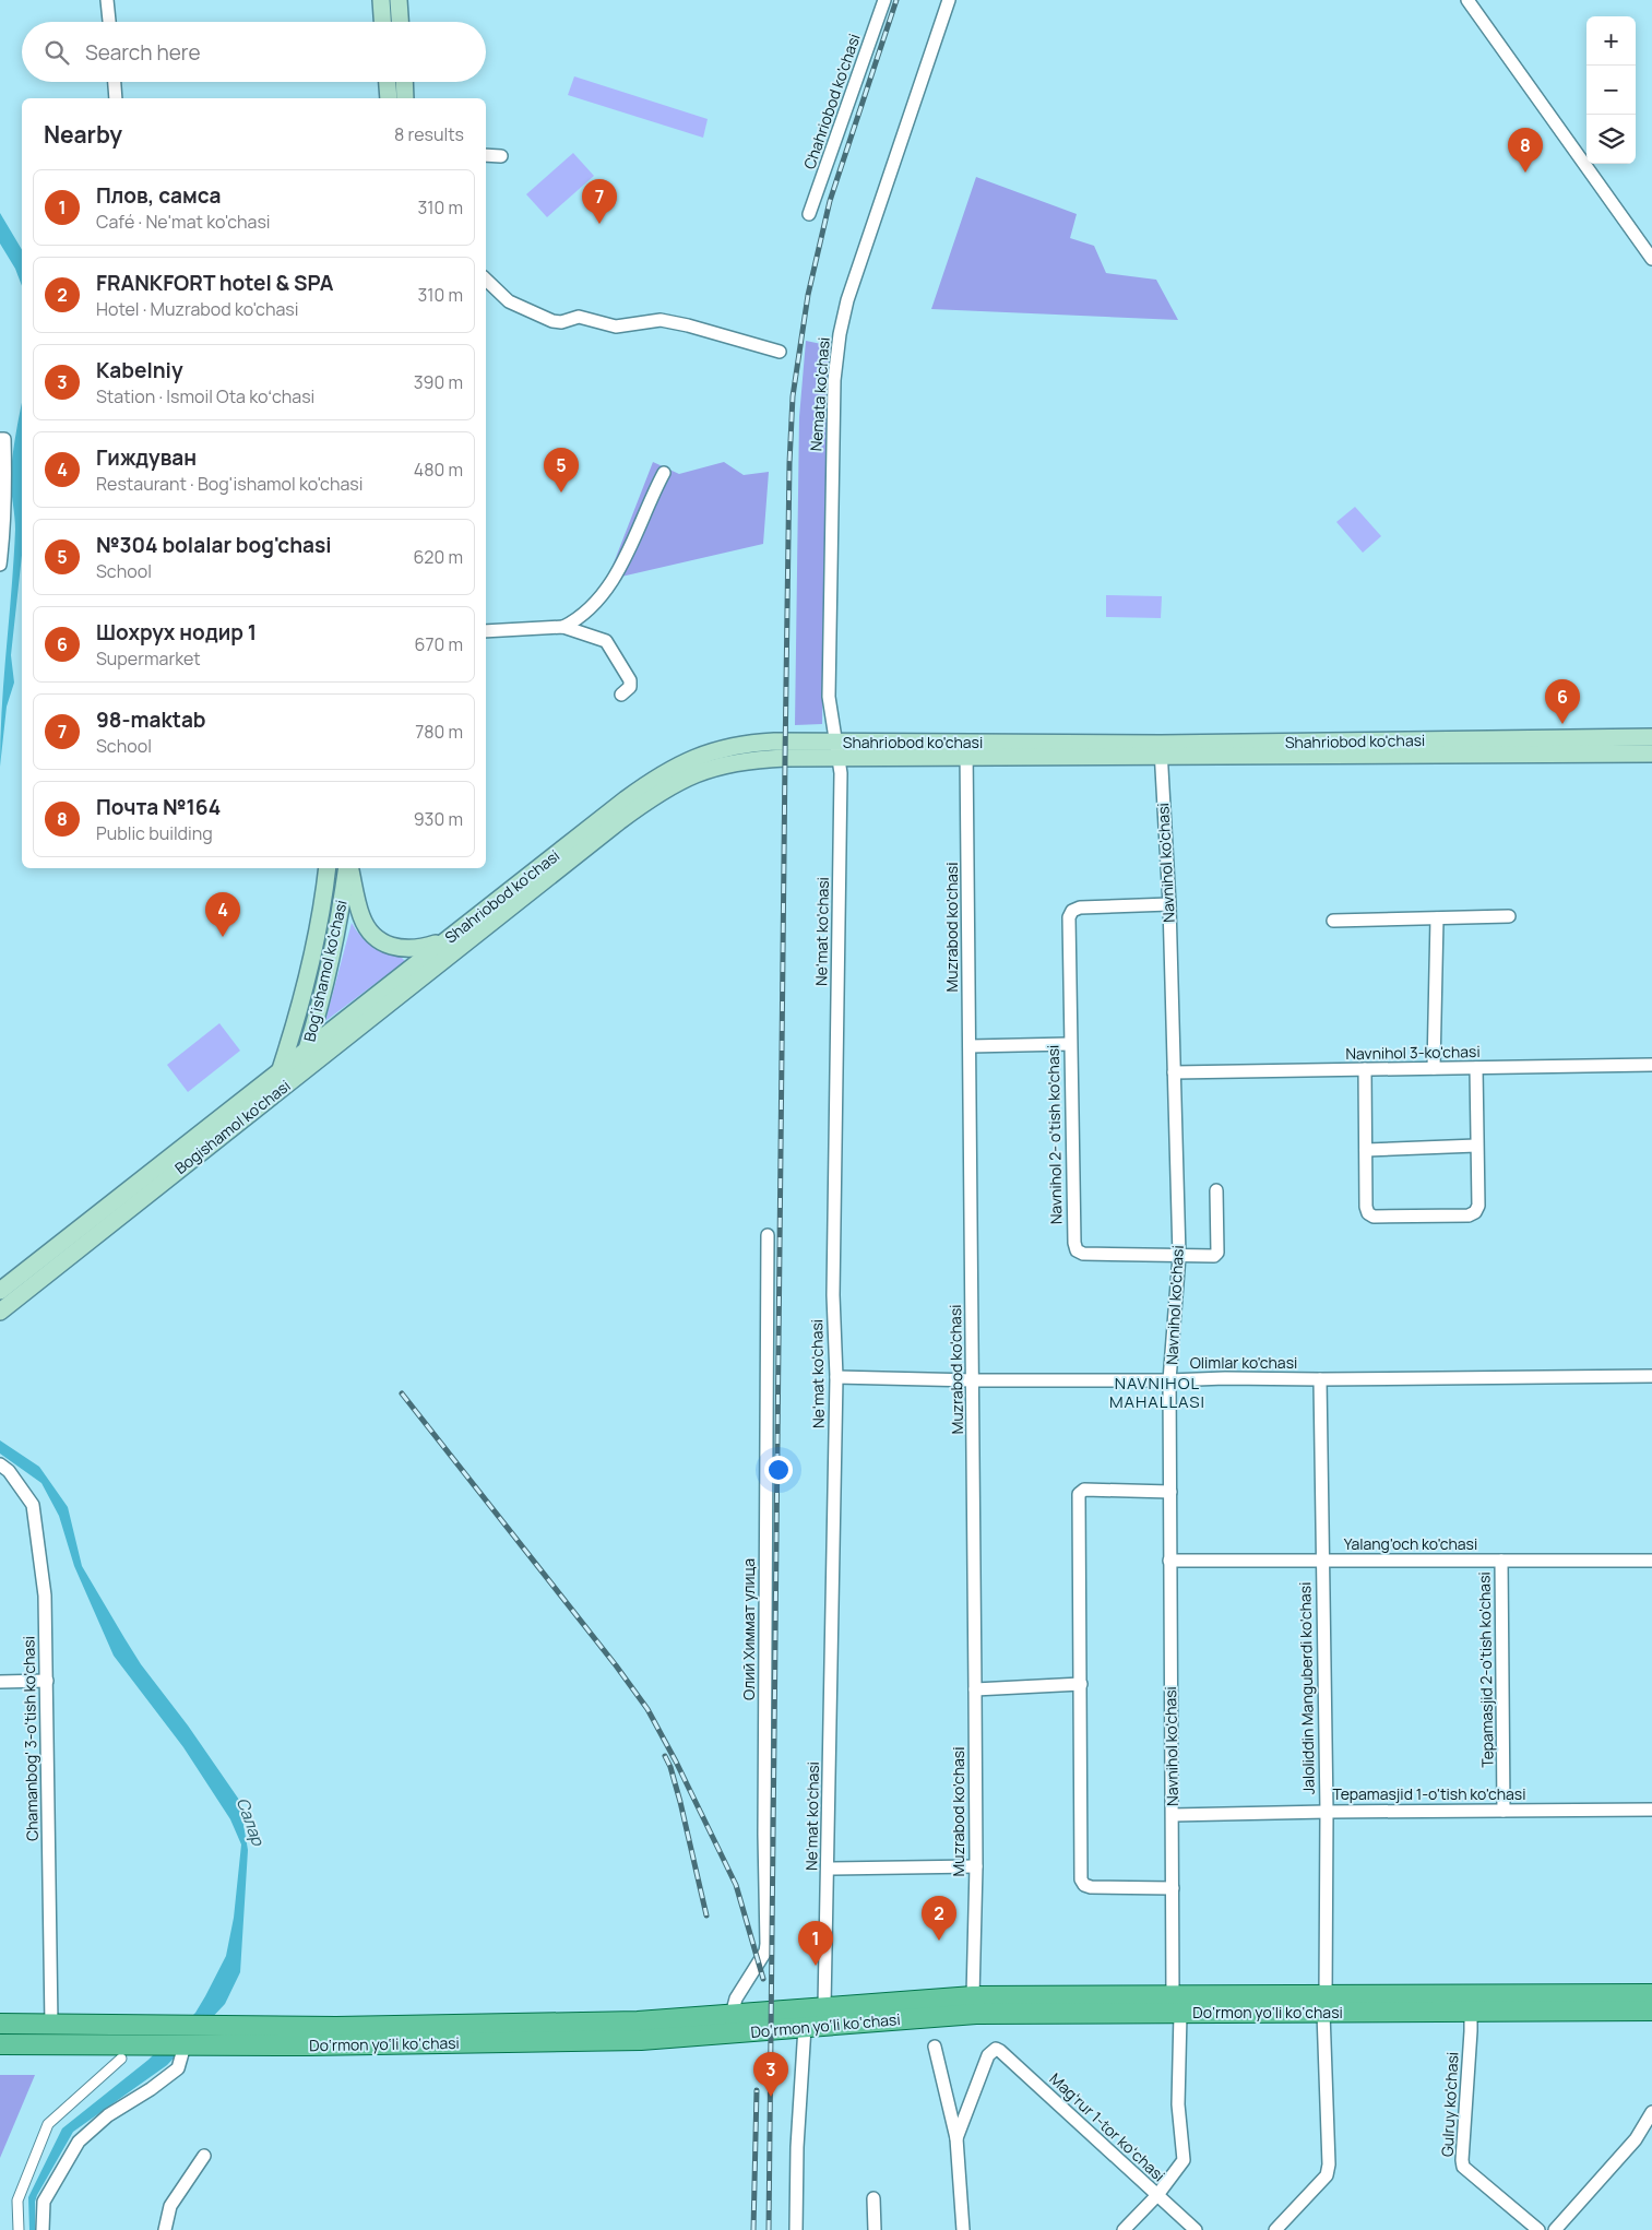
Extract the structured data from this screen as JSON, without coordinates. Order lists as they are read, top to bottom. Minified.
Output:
{"streets":{"main road":["Shahriobod ko'chasi","Bog'ishamol ko'chasi","Bogishamol ko'chasi","Do‘rmon yo‘li ko‘chasi"],"street":["Chahriobod ko'chasi","Nemata ko'chasi","Navnihol ko'chasi","Muzrabod ko'chasi","Ne'mat ko'chasi","Navnihol 3-ko'chasi","Navnihol 2- o'tish ko'chasi","Olimlar ko'chasi","Yalang'och ko'chasi","Олий Химмат улица","Tepamasjid 2-o'tish ko'chasi","Jaloliddin Manguberdi ko'chasi","Chamanbog' 3-o'tish ko'chasi","Tepamasjid 1-o'tish ko'chasi","Gulruy ko'chasi","Magʻrur 1-tor koʻchasi"]},"crossings":[["Nemata ko'chasi","Shahriobod ko'chasi"],["Nemata ko'chasi","Ne'mat ko'chasi"],["Shahriobod ko'chasi","Navnihol ko'chasi"],["Shahriobod ko'chasi","Muzrabod ko'chasi"],["Shahriobod ko'chasi","Ne'mat ko'chasi"],["Shahriobod ko'chasi","Bog'ishamol ko'chasi"],["Shahriobod ko'chasi","Bogishamol ko'chasi"],["Navnihol ko'chasi","Navnihol 3-ko'chasi"],["Navnihol ko'chasi","Navnihol 2- o'tish ko'chasi"],["Navnihol ko'chasi","Olimlar ko'chasi"],["Navnihol ko'chasi","Yalang'och ko'chasi"],["Navnihol ko'chasi","Tepamasjid 1-o'tish ko'chasi"],["Navnihol ko'chasi","Do‘rmon yo‘li ko‘chasi"],["Navnihol ko'chasi","Magʻrur 1-tor koʻchasi"],["Muzrabod ko'chasi","Olimlar ko'chasi"],["Muzrabod ko'chasi","Do‘rmon yo‘li ko‘chasi"],["Ne'mat ko'chasi","Olimlar ko'chasi"],["Ne'mat ko'chasi","Do‘rmon yo‘li ko‘chasi"],["Bog'ishamol ko'chasi","Bogishamol ko'chasi"],["Olimlar ko'chasi","Jaloliddin Manguberdi ko'chasi"],["Yalang'och ko'chasi","Tepamasjid 2-o'tish ko'chasi"],["Yalang'och ko'chasi","Jaloliddin Manguberdi ko'chasi"],["Олий Химмат улица","Do‘rmon yo‘li ko‘chasi"],["Tepamasjid 2-o'tish ko'chasi","Tepamasjid 1-o'tish ko'chasi"],["Jaloliddin Manguberdi ko'chasi","Tepamasjid 1-o'tish ko'chasi"],["Jaloliddin Manguberdi ko'chasi","Do‘rmon yo‘li ko‘chasi"],["Chamanbog' 3-o'tish ko'chasi","Do‘rmon yo‘li ko‘chasi"],["Do‘rmon yo‘li ko‘chasi","Gulruy ko'chasi"]],"districts":["NAVNIHOL MAHALLASI"],"water":["Салар"],"page":{"map_buttons":["+","−"],"search":"Search here","heading":["Nearby","8 results"],"pins":["8","7","5","6","4","2","1","3"],"list":[{"mark":"1","name":"Плов, самса","note":"Café · Ne'mat ko'chasi","value":"310 m"},{"mark":"2","name":"FRANKFORT hotel & SPA","note":"Hotel · Muzrabod ko'chasi","value":"310 m"},{"mark":"3","name":"Kabelniy","note":"Station · Ismoil Ota koʻchasi","value":"390 m"},{"mark":"4","name":"Гиждуван","note":"Restaurant · Bog'ishamol ko'chasi","value":"480 m"},{"mark":"5","name":"№304 bolalar bog'chasi","note":"School","value":"620 m"},{"mark":"6","name":"Шохрух нодир 1","note":"Supermarket","value":"670 m"},{"mark":"7","name":"98-maktab","note":"School","value":"780 m"},{"mark":"8","name":"Почта №164","note":"Public building","value":"930 m"}]}}
